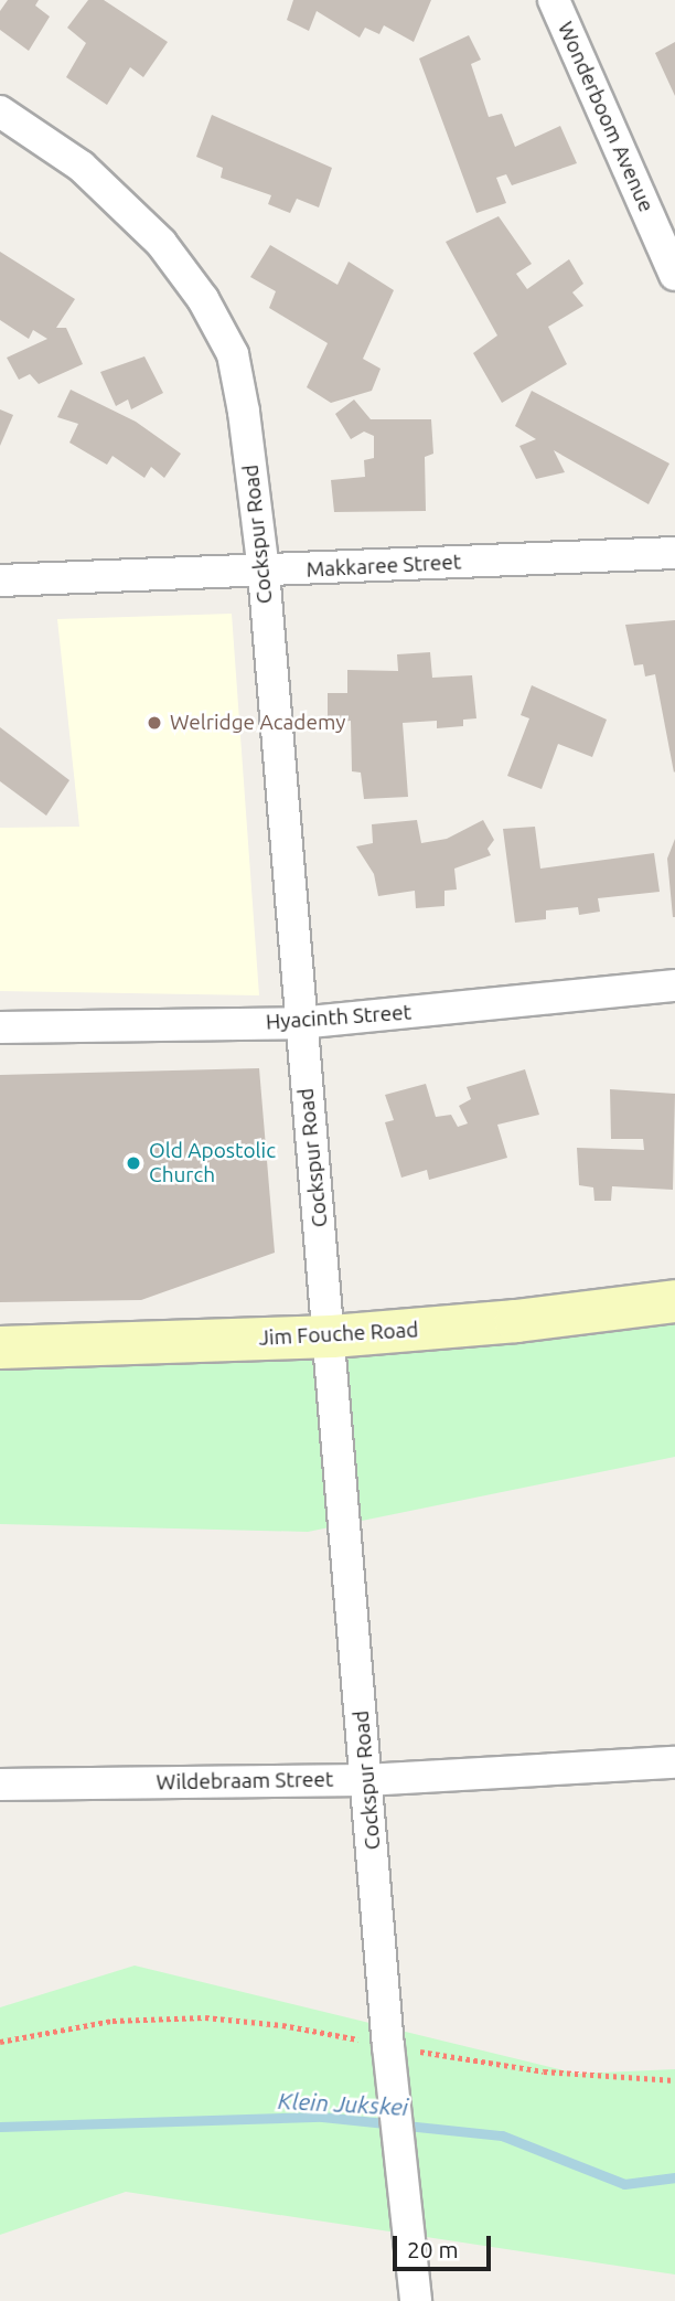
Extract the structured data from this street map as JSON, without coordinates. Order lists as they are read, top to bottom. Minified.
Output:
{"streets":{"street":["Wonderboom Avenue","Cockspur Road","Makkaree Street","Hyacinth Street","Jim Fouche Road","Wildebraam Street"]},"crossings":[["Cockspur Road","Makkaree Street"],["Cockspur Road","Hyacinth Street"],["Cockspur Road","Jim Fouche Road"],["Cockspur Road","Wildebraam Street"]],"water":["Klein Jukskei"],"places":["Welridge Academy","Old Apostolic Church"],"scale_bar":"20 m"}
